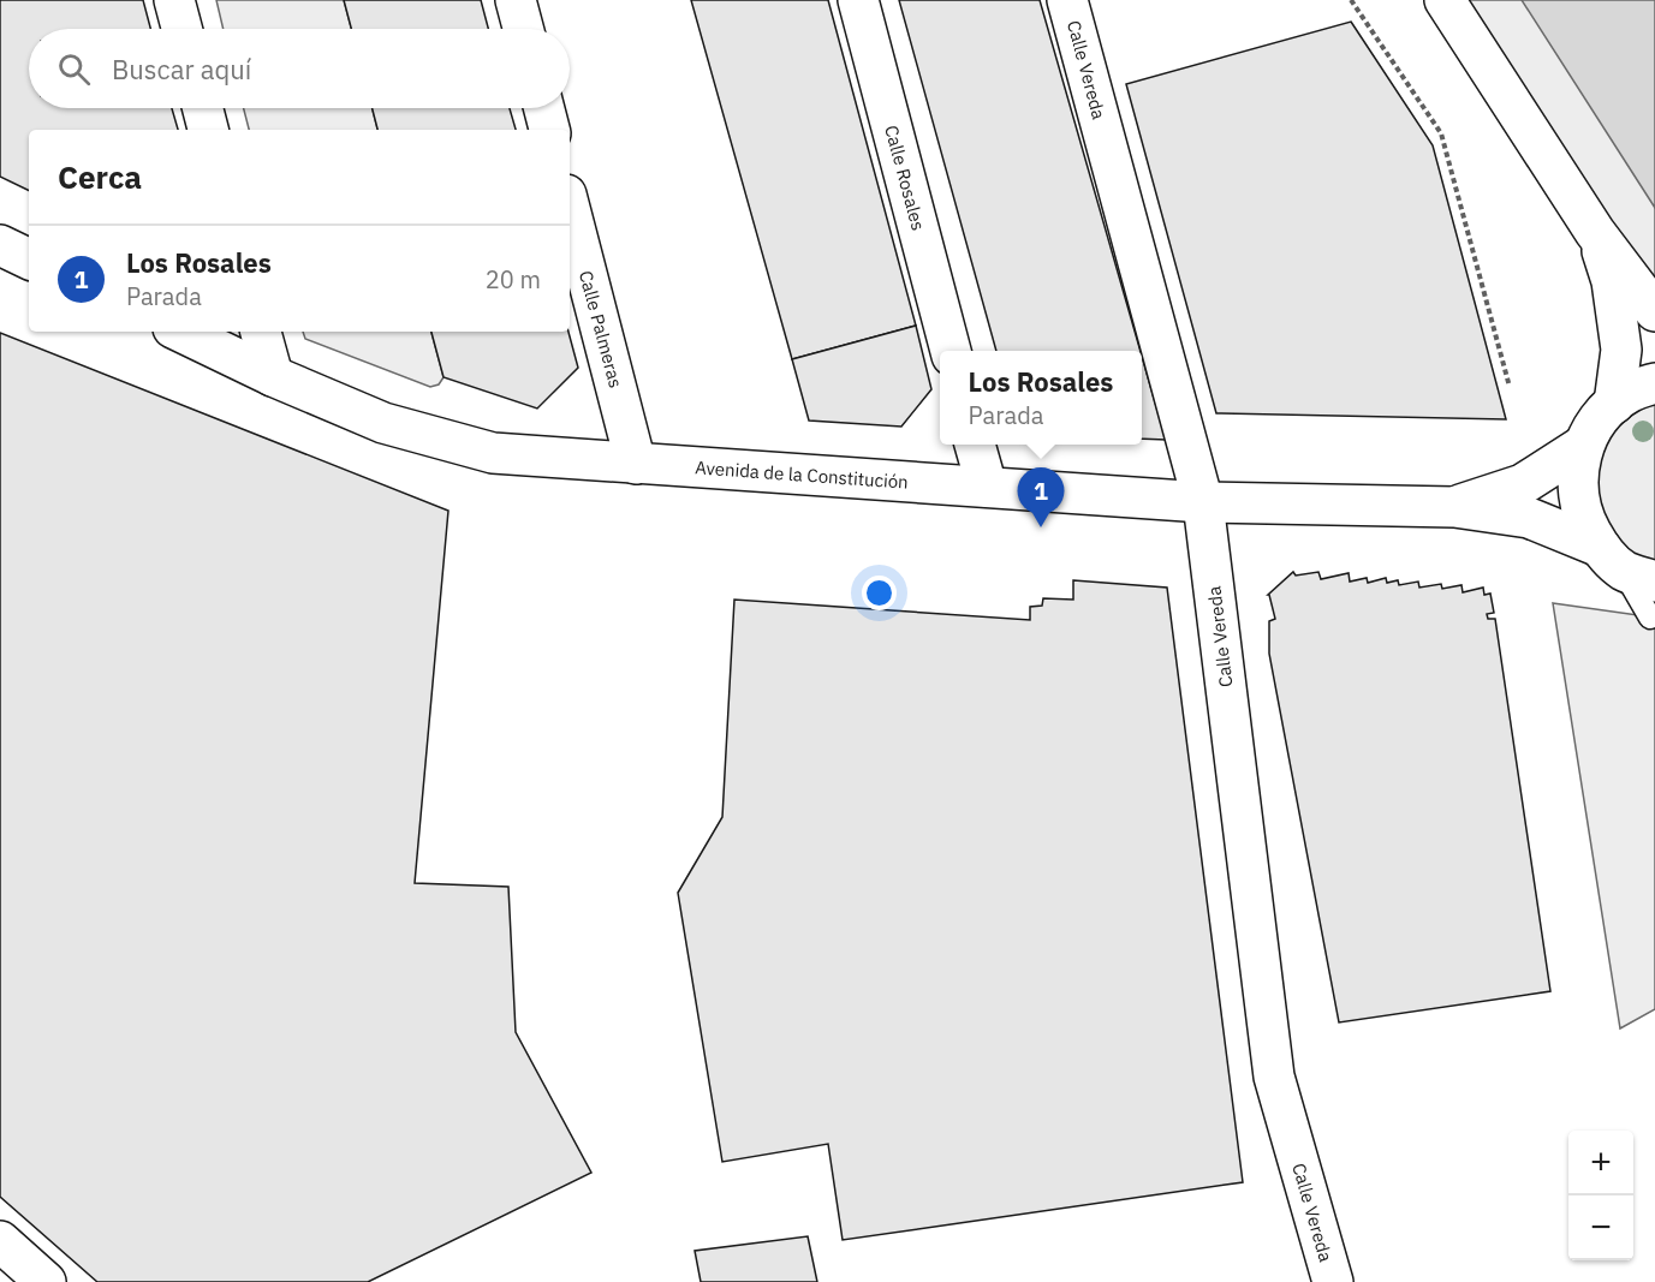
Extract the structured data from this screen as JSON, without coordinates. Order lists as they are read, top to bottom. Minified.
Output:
{"streets":{"main road":["Calle Vereda","Calle Rosales","Calle Palmeras","Avenida de la Constitución"]},"crossings":[["Calle Vereda","Avenida de la Constitución"],["Calle Palmeras","Avenida de la Constitución"]],"page":{"search":"Buscar aquí","heading":"Cerca","list":[{"mark":"1","name":"Los Rosales","note":"Parada","value":"20 m"}],"popup":["Los Rosales","Parada"],"pins":"1","map_buttons":["+","−"]}}
